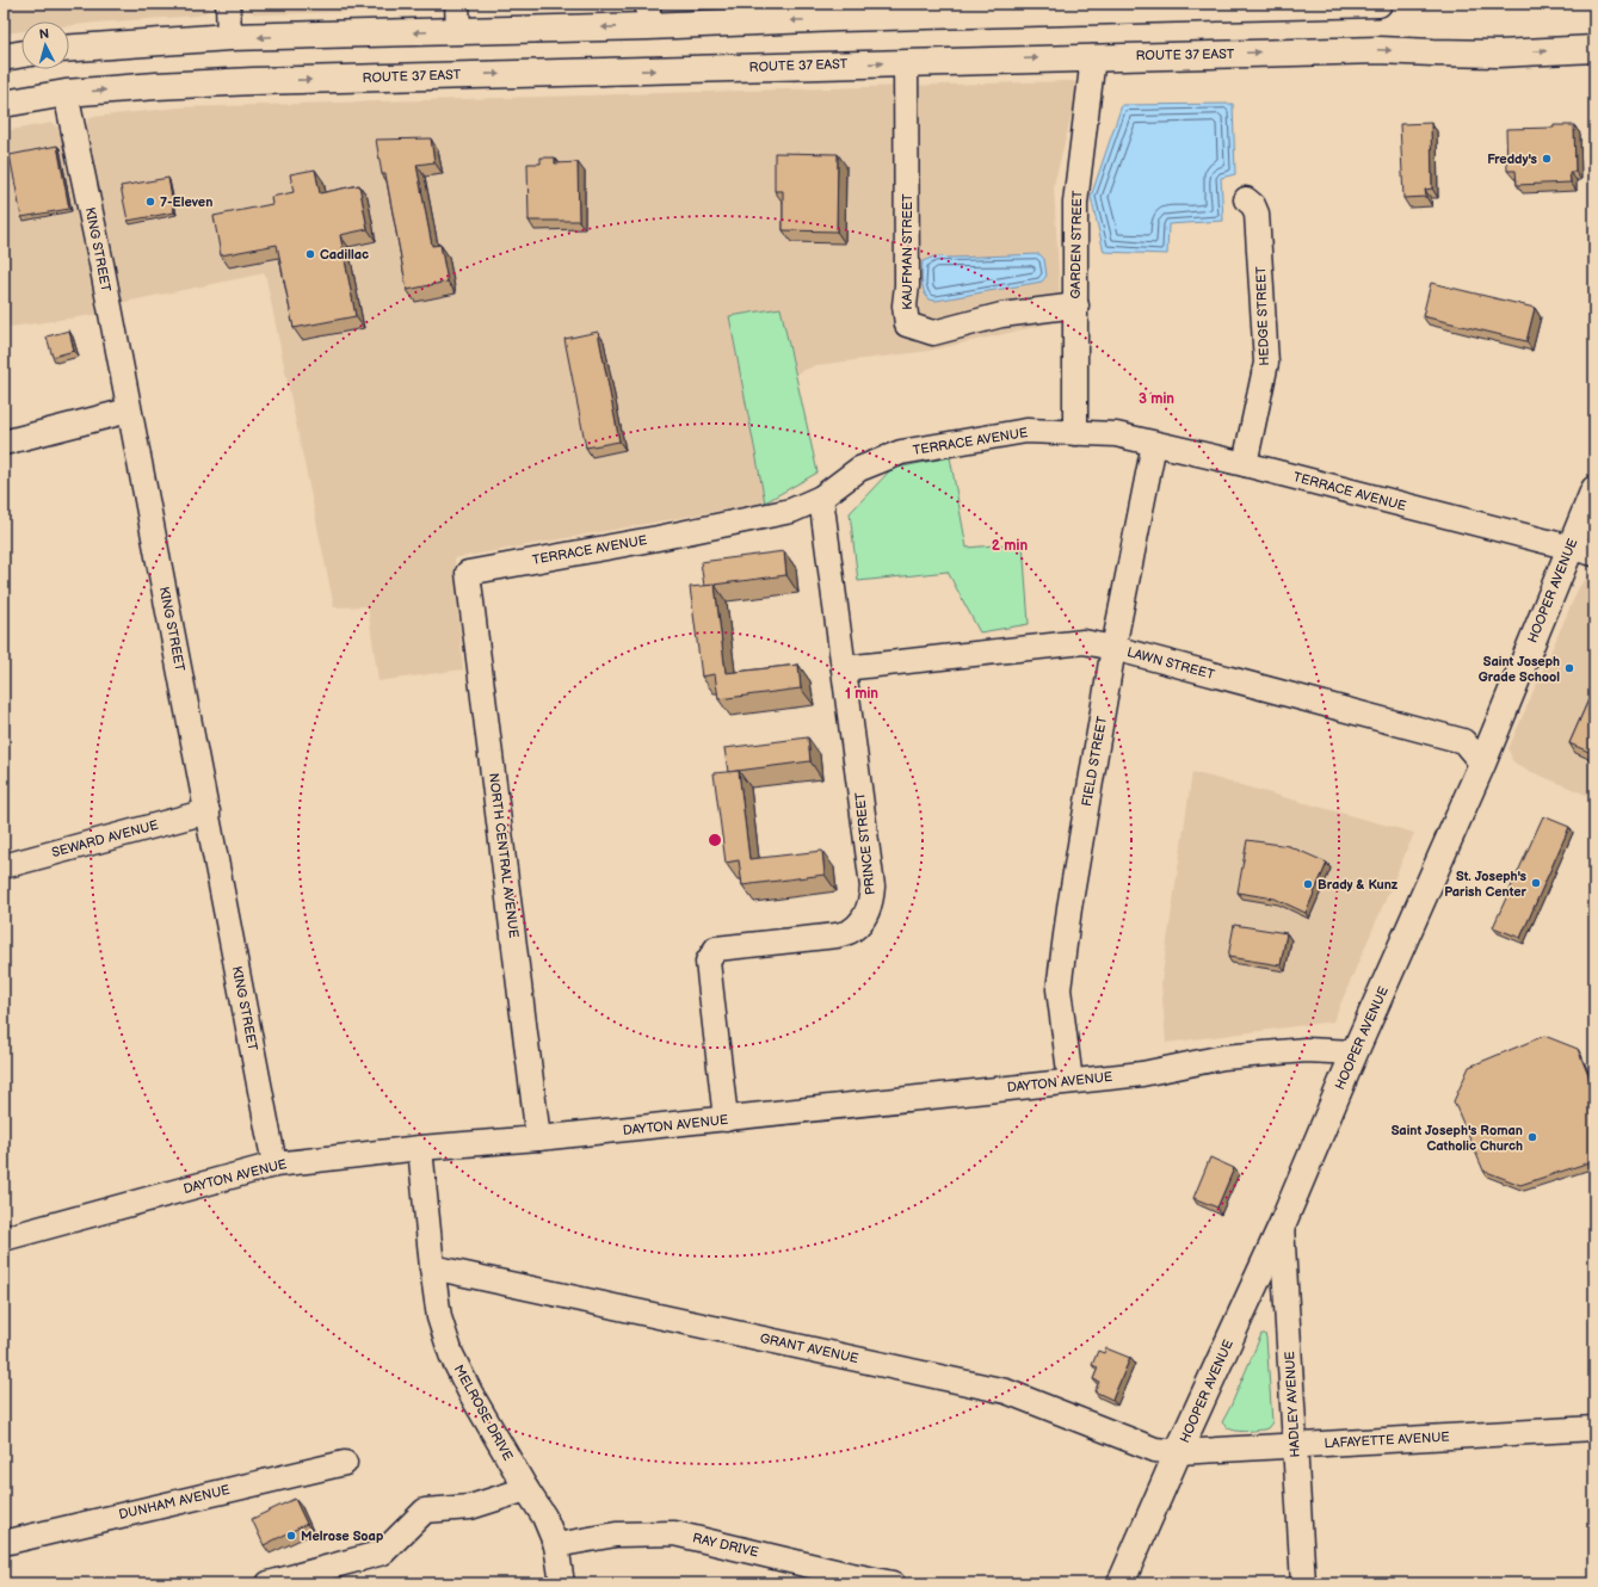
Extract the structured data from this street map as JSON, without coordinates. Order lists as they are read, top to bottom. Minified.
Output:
{"streets":{"main road":["ROUTE 37 EAST","HOOPER AVENUE"],"street":["GARDEN STREET","KING STREET","KAUFMAN STREET","HEDGE STREET","TERRACE AVENUE","LAWN STREET","FIELD STREET","SEWARD AVENUE","PRINCE STREET","NORTH CENTRAL AVENUE","DAYTON AVENUE","GRANT AVENUE","HADLEY AVENUE","MELROSE DRIVE","LAFAYETTE AVENUE","DUNHAM AVENUE","RAY DRIVE"]},"crossings":[["ROUTE 37 EAST","GARDEN STREET"],["ROUTE 37 EAST","KING STREET"],["ROUTE 37 EAST","KAUFMAN STREET"],["GARDEN STREET","KAUFMAN STREET"],["GARDEN STREET","TERRACE AVENUE"],["KING STREET","SEWARD AVENUE"],["KING STREET","DAYTON AVENUE"],["HEDGE STREET","TERRACE AVENUE"],["TERRACE AVENUE","HOOPER AVENUE"],["TERRACE AVENUE","FIELD STREET"],["TERRACE AVENUE","PRINCE STREET"],["TERRACE AVENUE","NORTH CENTRAL AVENUE"],["HOOPER AVENUE","LAWN STREET"],["HOOPER AVENUE","DAYTON AVENUE"],["HOOPER AVENUE","GRANT AVENUE"],["HOOPER AVENUE","HADLEY AVENUE"],["HOOPER AVENUE","LAFAYETTE AVENUE"],["LAWN STREET","FIELD STREET"],["LAWN STREET","PRINCE STREET"],["FIELD STREET","DAYTON AVENUE"],["PRINCE STREET","DAYTON AVENUE"],["NORTH CENTRAL AVENUE","DAYTON AVENUE"],["DAYTON AVENUE","MELROSE DRIVE"],["GRANT AVENUE","MELROSE DRIVE"],["GRANT AVENUE","LAFAYETTE AVENUE"],["HADLEY AVENUE","LAFAYETTE AVENUE"],["MELROSE DRIVE","RAY DRIVE"]],"places":["Freddy's","7-Eleven","Cadillac","Saint Joseph Grade School","St. Joseph's Parish Center","Brady & Kunz","Saint Joseph's Roman Catholic Church","Melrose Soap"],"north":"top","rings":["3 min","2 min","1 min"]}
